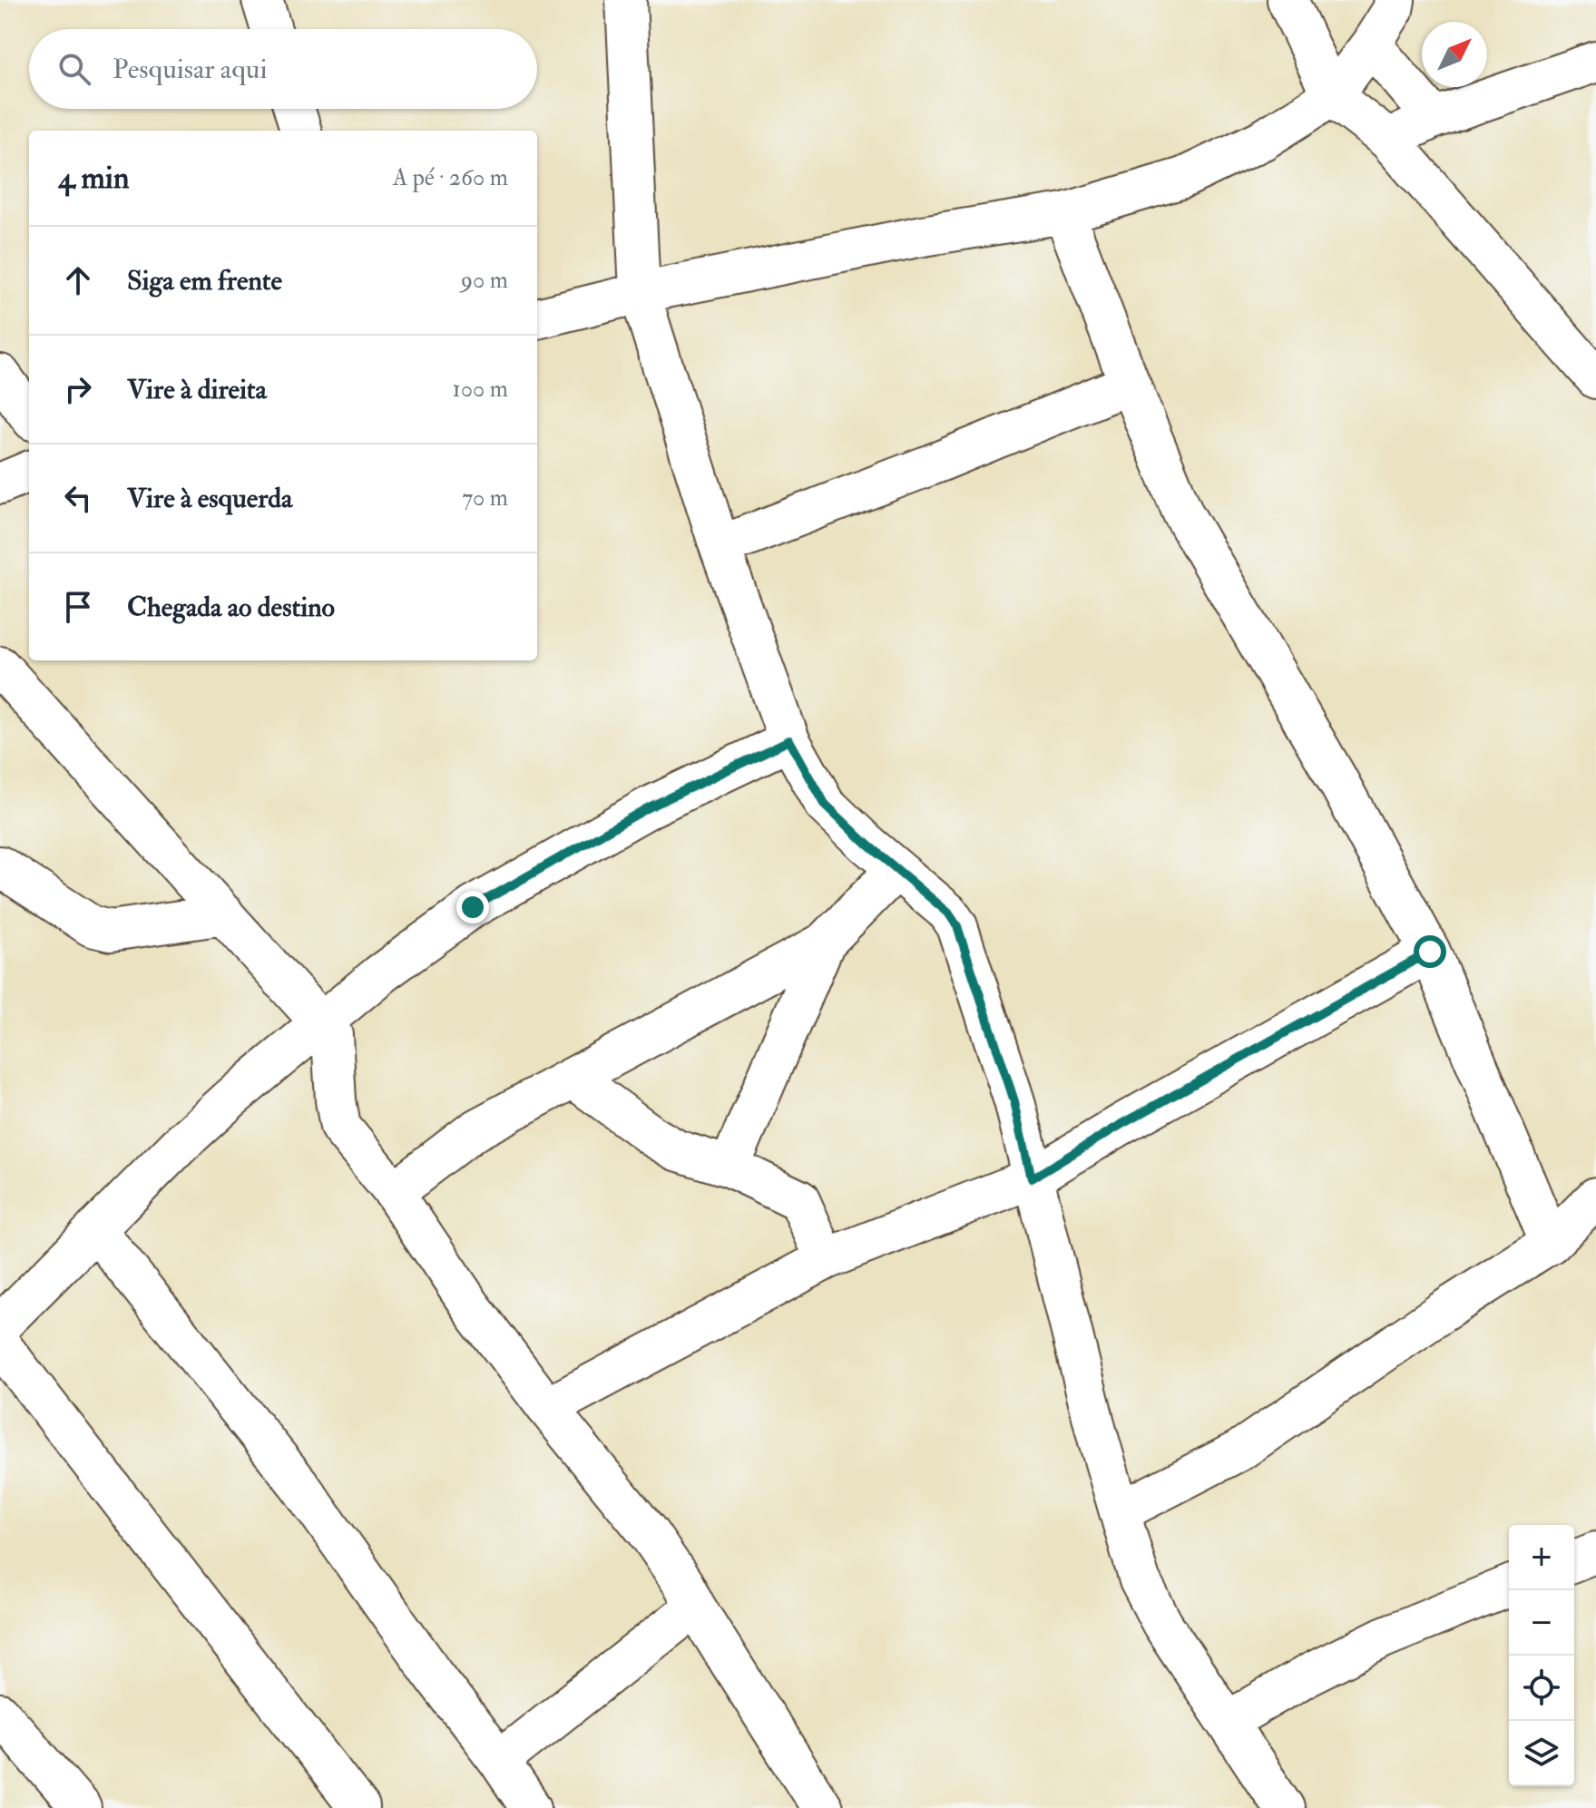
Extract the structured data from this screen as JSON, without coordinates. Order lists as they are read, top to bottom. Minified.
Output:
{"north":"top right","page":{"search":"Pesquisar aqui","heading":["4 min","A pé · 260 m"],"list":[["Siga em frente","90 m"],["Vire à direita","100 m"],["Vire à esquerda","70 m"],"Chegada ao destino"],"map_buttons":["+","−"]}}
